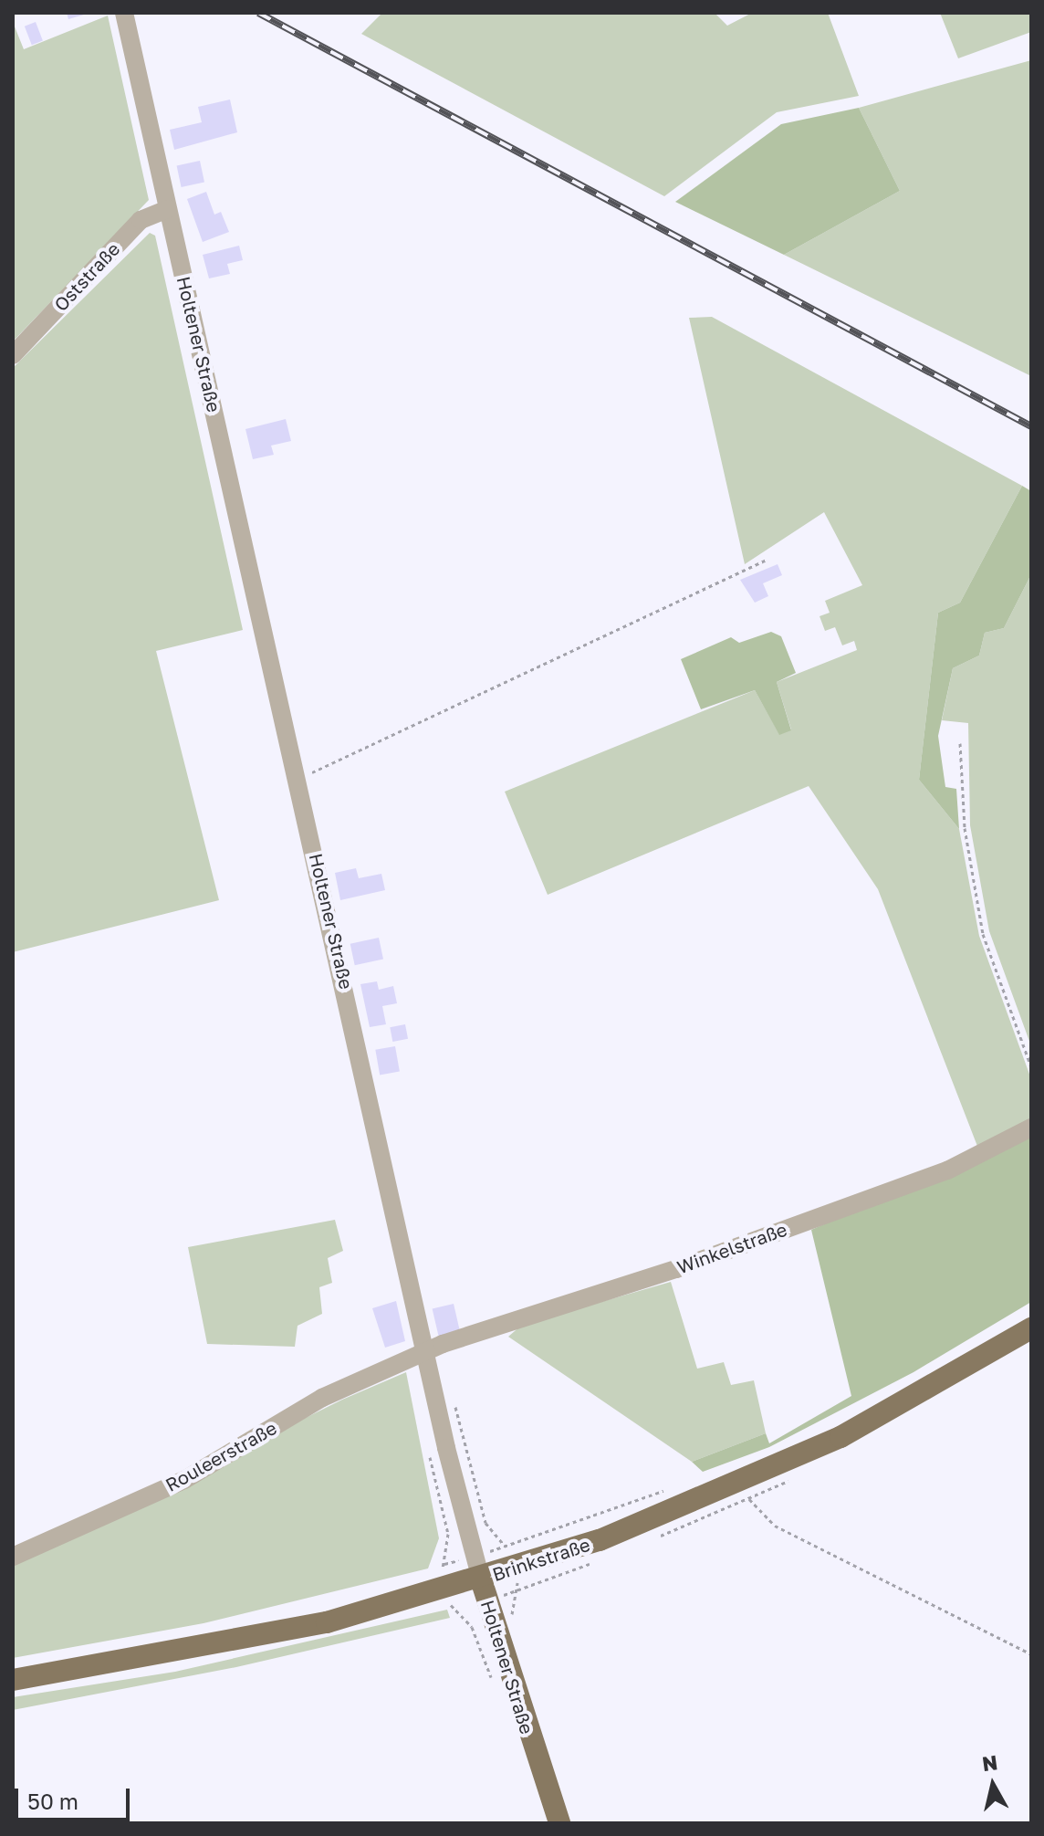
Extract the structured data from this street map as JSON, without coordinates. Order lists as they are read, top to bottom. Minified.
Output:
{"streets":{"main road":["Holtener Straße","Brinkstraße"],"street":["Oststraße","Winkelstraße","Rouleerstraße"]},"crossings":[["Oststraße","Holtener Straße"],["Holtener Straße","Winkelstraße"],["Holtener Straße","Rouleerstraße"],["Holtener Straße","Brinkstraße"],["Winkelstraße","Rouleerstraße"]],"scale_bar":"50 m","north":"top"}
